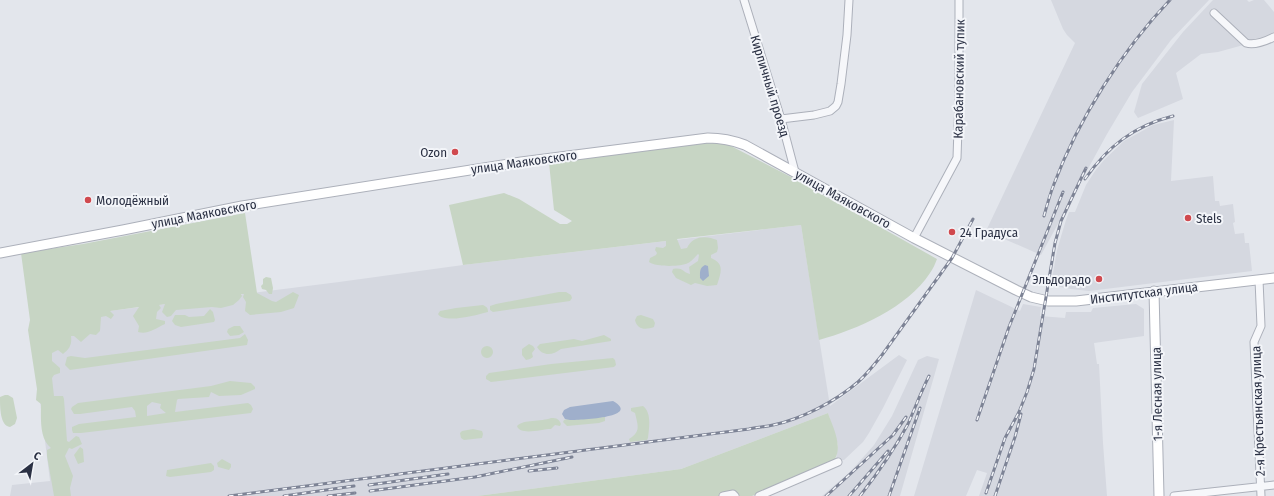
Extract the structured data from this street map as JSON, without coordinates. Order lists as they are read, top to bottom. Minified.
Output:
{"streets":{"street":["Карабановский тупик","Кирпичный проезд","улица Маяковского","Институтская улица","1-я Лесная улица","2-я Крестьянская улица"]},"crossings":[["Карабановский тупик","улица Маяковского"],["Кирпичный проезд","улица Маяковского"],["улица Маяковского","Институтская улица"],["Институтская улица","1-я Лесная улица"],["Институтская улица","2-я Крестьянская улица"]],"places":["Ozon","Молодёжный","Stels","24 Градуса","Эльдорадо"],"north":"top right"}
